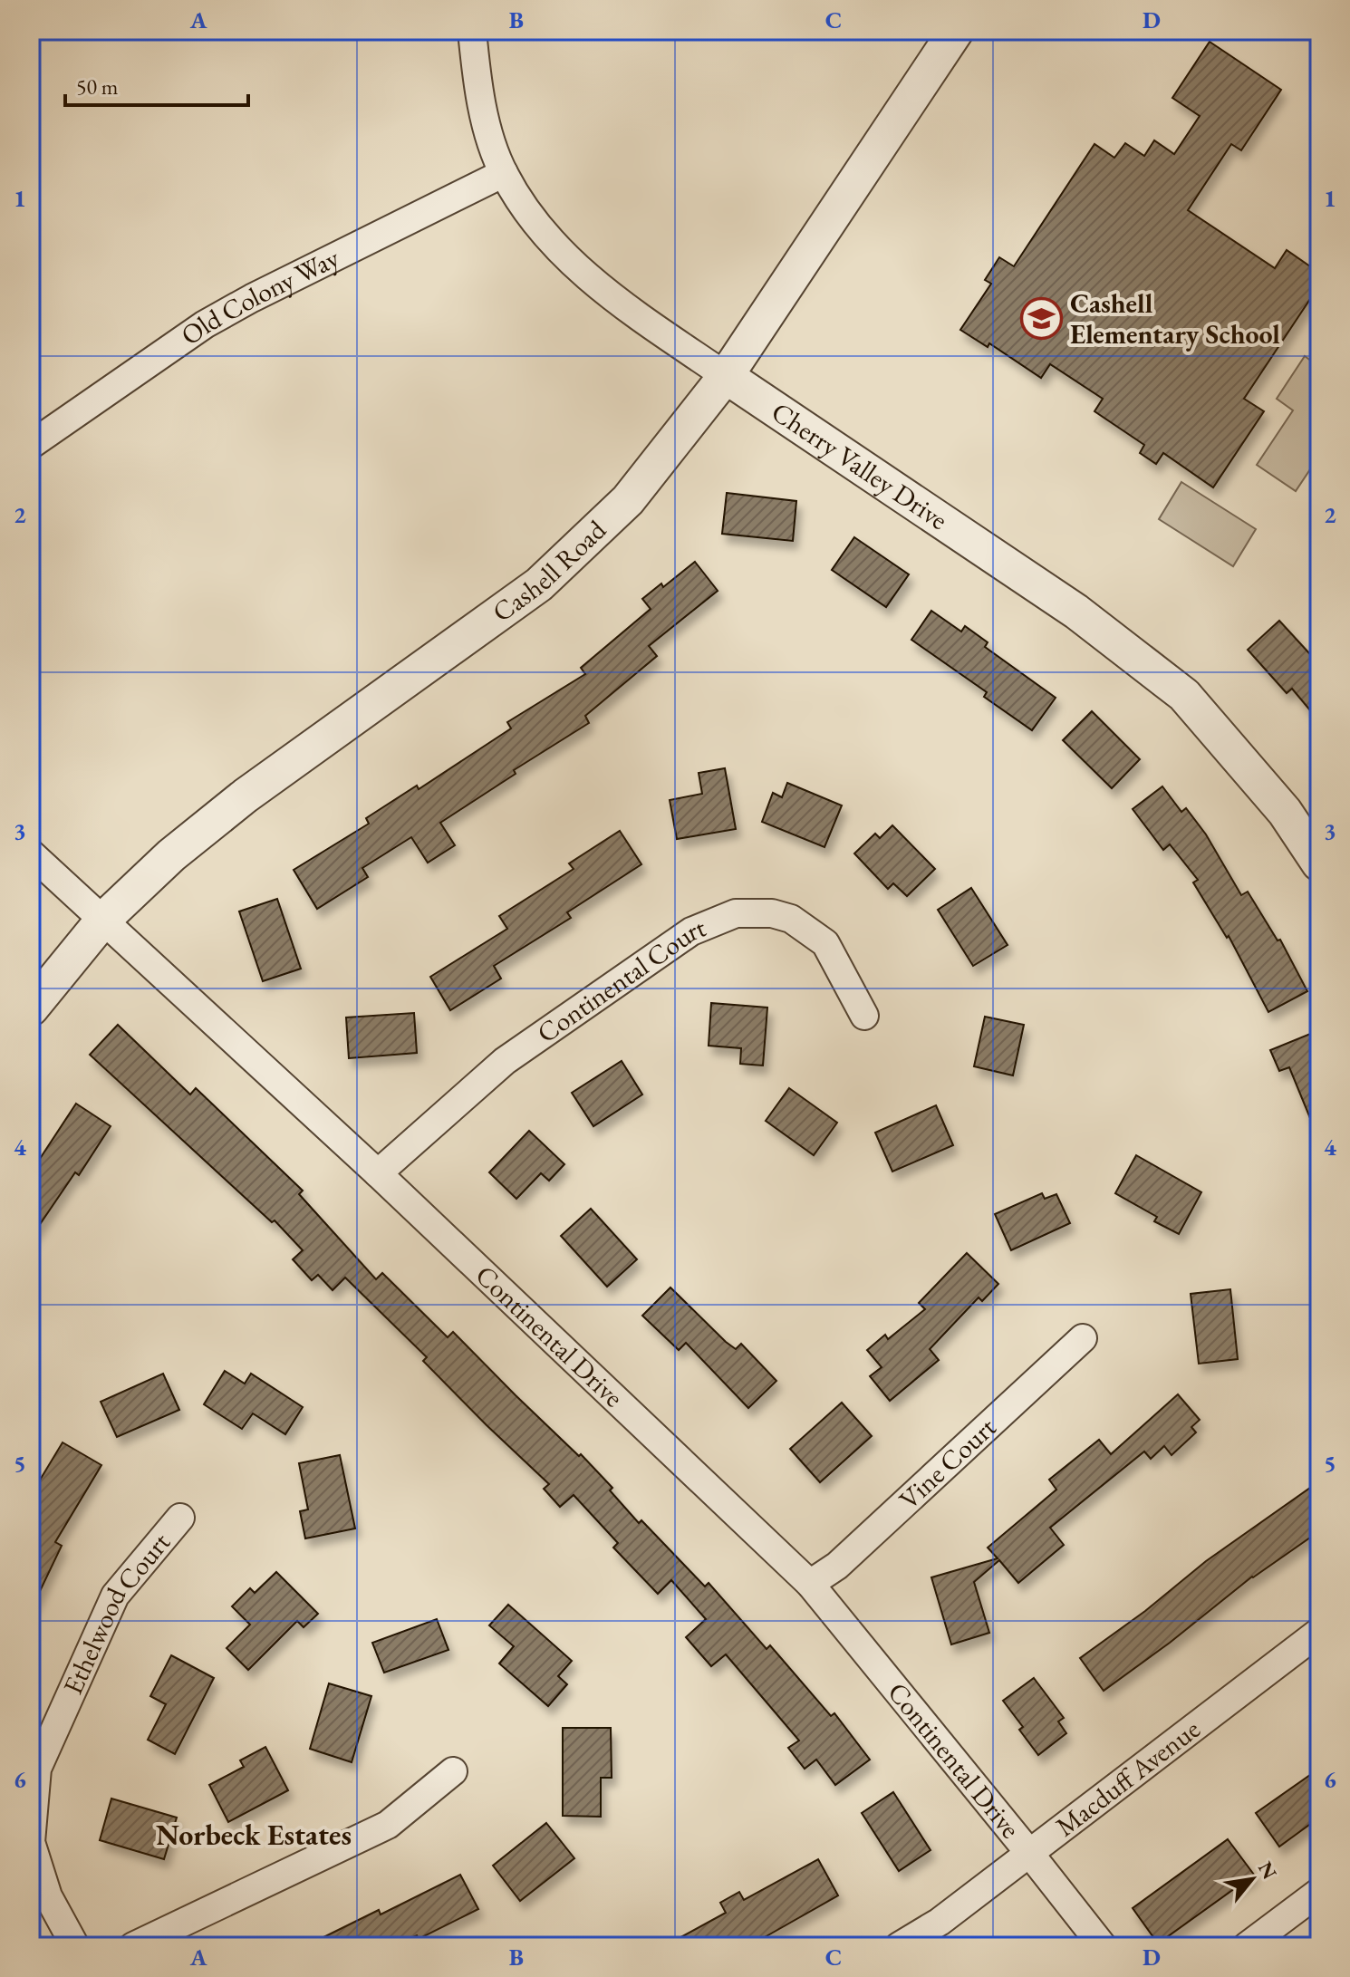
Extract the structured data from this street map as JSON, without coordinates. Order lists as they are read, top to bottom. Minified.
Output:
{"streets":{"street":["Old Colony Way","Cherry Valley Drive","Cashell Road","Continental Court","Continental Drive","Vine Court","Ethelwood Court","Macduff Avenue"]},"crossings":[["Old Colony Way","Cherry Valley Drive"],["Cherry Valley Drive","Cashell Road"],["Cashell Road","Continental Drive"],["Continental Court","Continental Drive"],["Continental Drive","Vine Court"],["Continental Drive","Macduff Avenue"]],"districts":["Norbeck Estates"],"places":{"school or university":["Cashell Elementary School"]},"scale_bar":"50 m","north":"top right","grid":{"columns":["A","B","C","D"],"rows":["1","2","3","4","5","6"]}}
